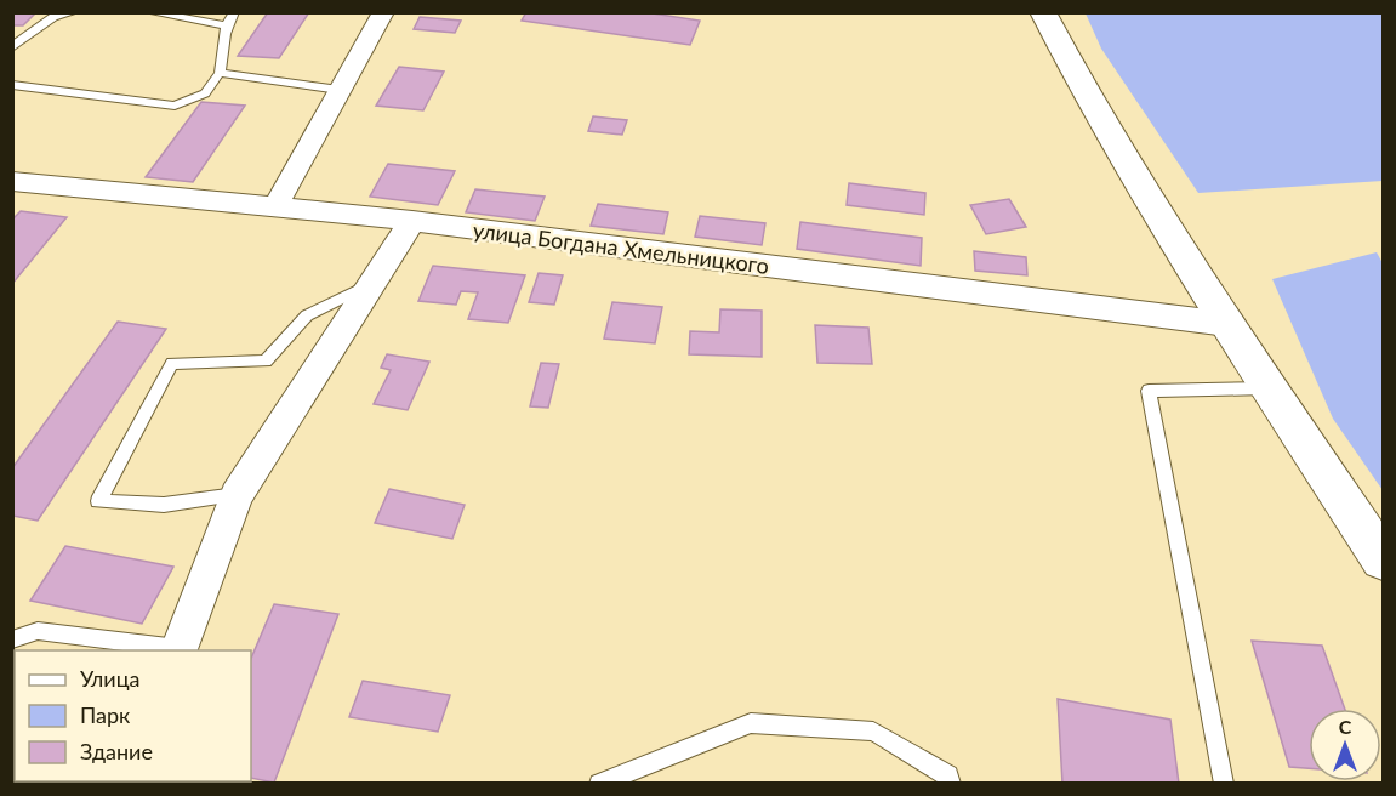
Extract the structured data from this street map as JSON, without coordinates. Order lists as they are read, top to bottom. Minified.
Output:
{"streets":{"street":["улица Богдана Хмельницкого"]},"legend":["Улица","Парк","Здание"],"north":"top"}
